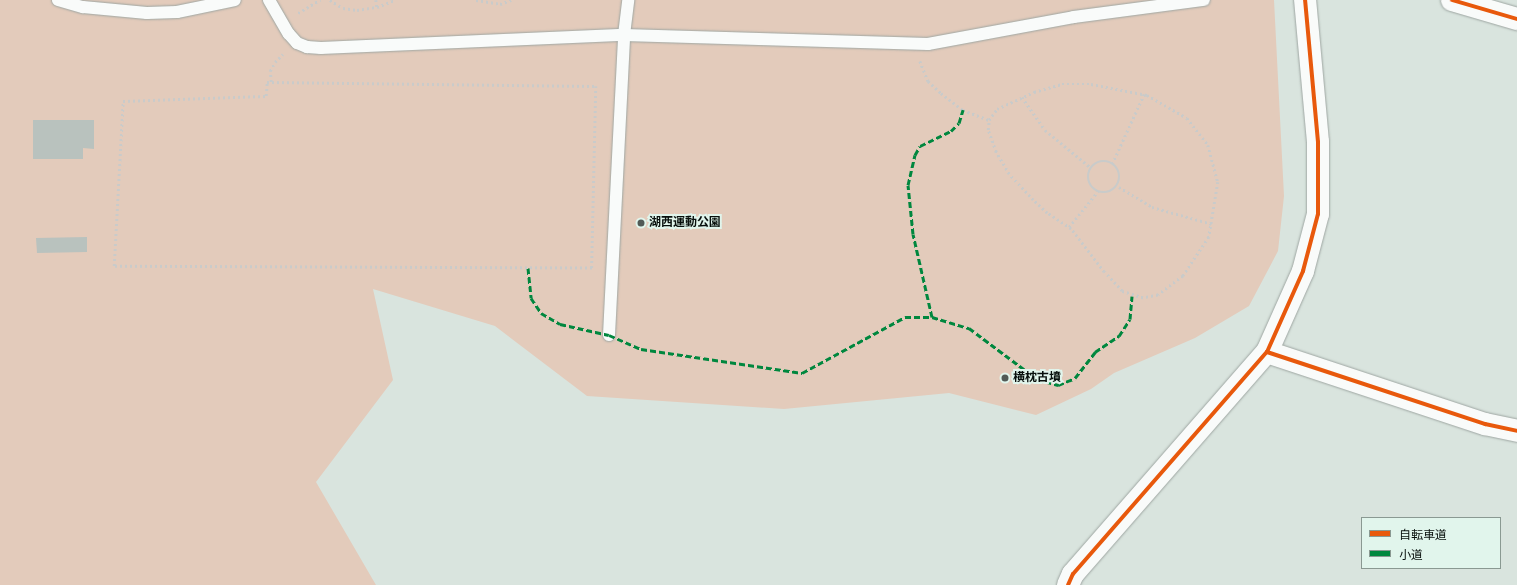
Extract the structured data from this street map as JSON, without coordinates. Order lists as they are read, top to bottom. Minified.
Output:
{"places":["湖西運動公園","横枕古墳"],"legend":["自転車道","小道"]}
